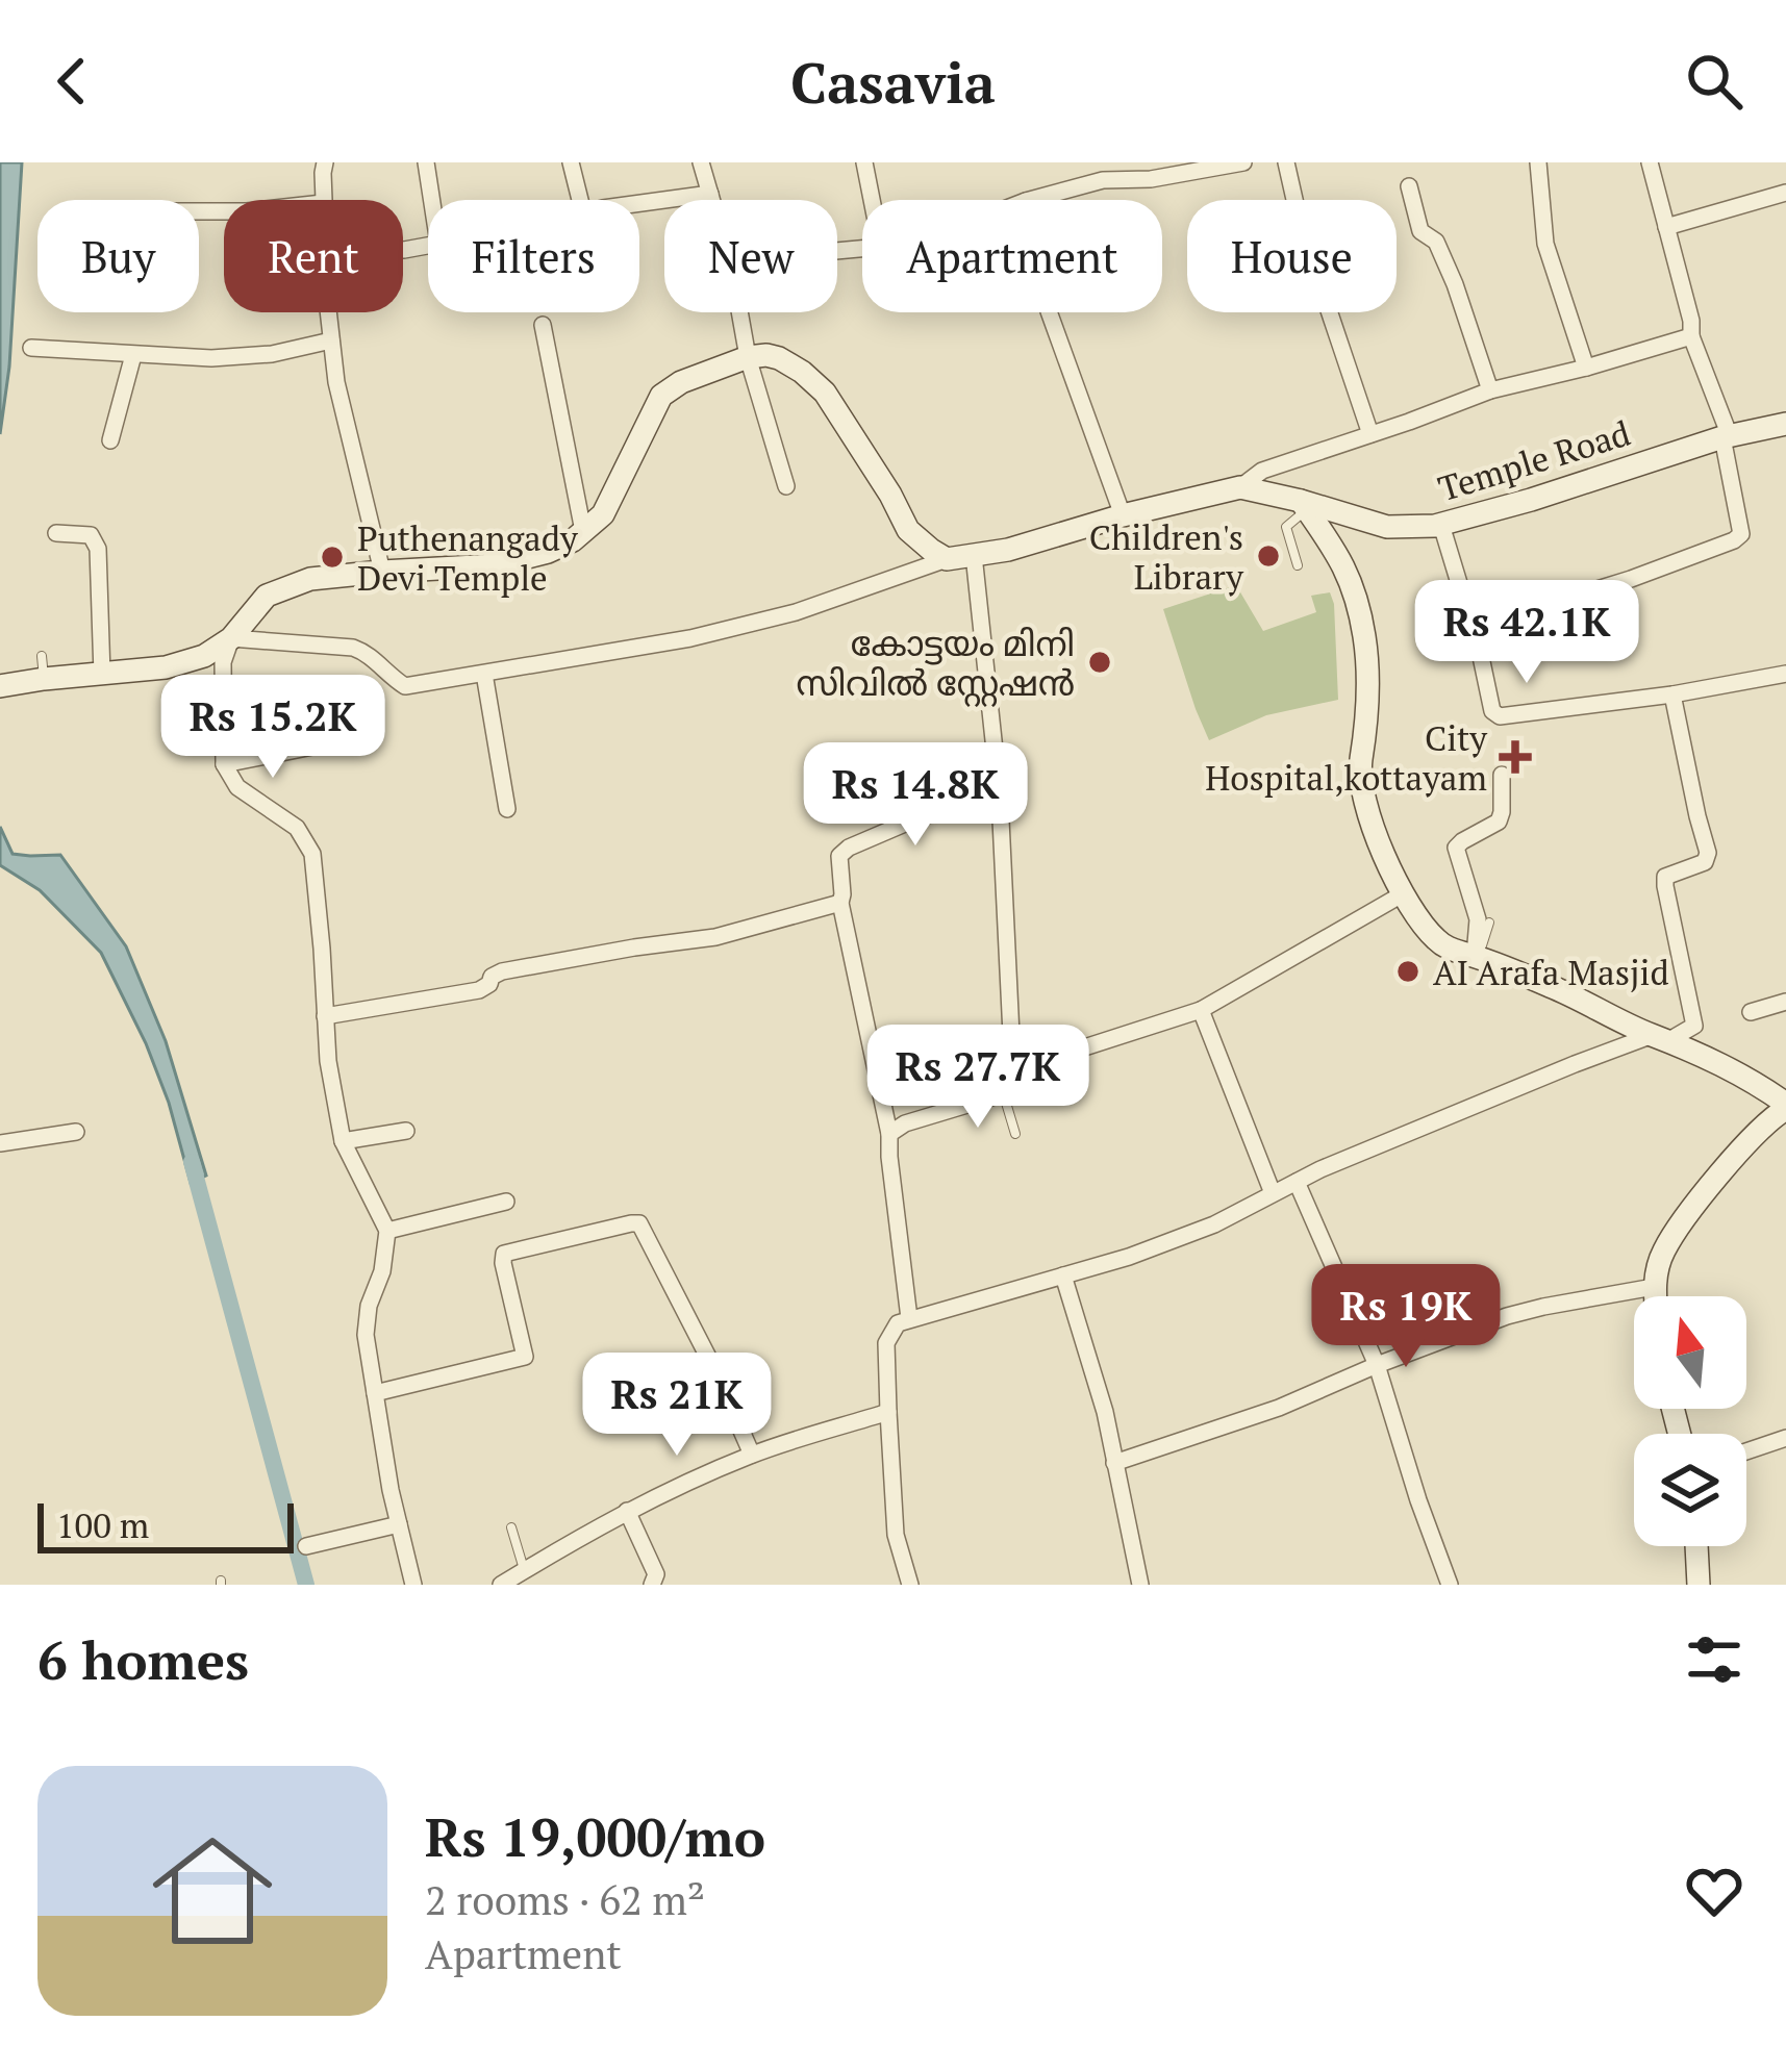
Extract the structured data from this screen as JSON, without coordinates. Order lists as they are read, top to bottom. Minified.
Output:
{"streets":{"main road":["Temple Road"]},"places":{"other":["Children's Library","Puthenangady Devi Temple","കോട്ടയം മിനി സിവിൽ സ്റ്റേഷൻ","AI Arafa Masjid"],"health":["City Hospital,kottayam"]},"scale_bar":"100 m","north":"top","page":{"header":"Casavia","chip":["Buy","Rent","Filters","New","Apartment","House"],"price":["Rs 42.1K","Rs 15.2K","Rs 14.8K","Rs 27.7K","Rs 19K","Rs 21K"],"scale":"100 m","heading":"6 homes","list":[{"name":"Rs 19,000/mo","note":"2 rooms · 62 m² · Apartment"}]}}
